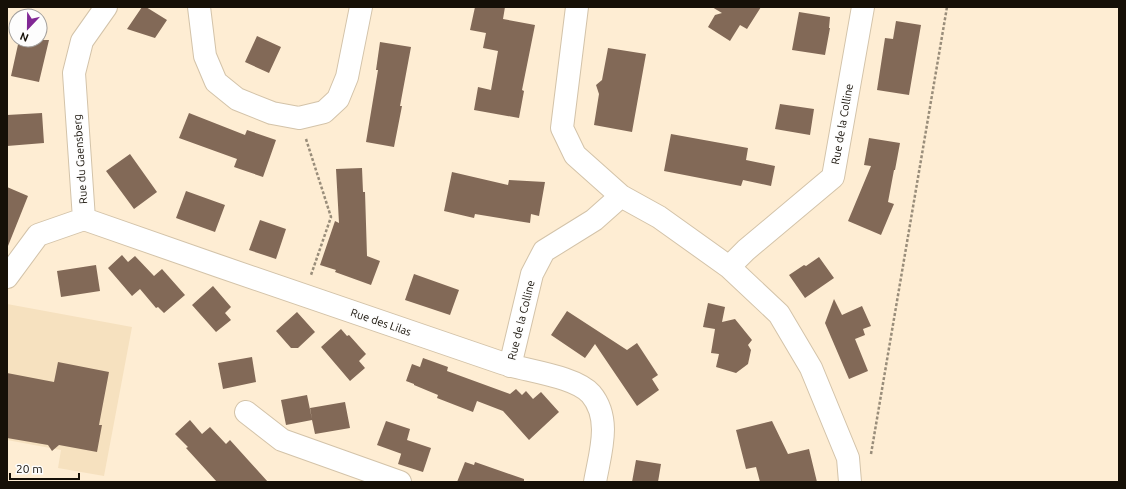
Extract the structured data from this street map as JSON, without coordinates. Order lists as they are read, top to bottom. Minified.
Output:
{"streets":{"street":["Rue de la Colline","Rue du Gaensberg","Rue des Lilas"]},"crossings":[["Rue de la Colline","Rue des Lilas"],["Rue du Gaensberg","Rue des Lilas"]],"scale_bar":"20 m","north":"bottom"}
